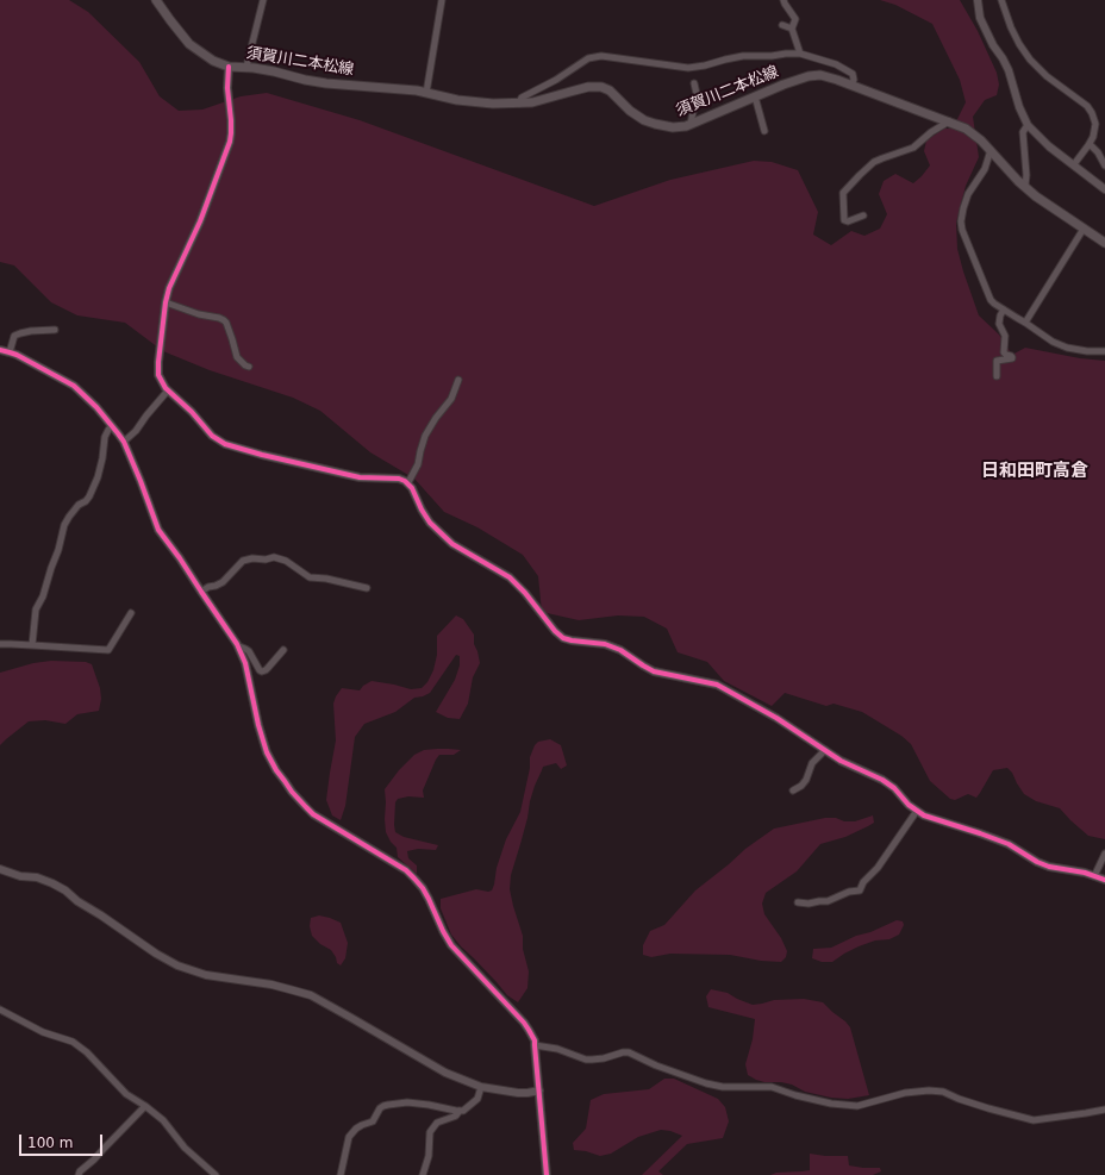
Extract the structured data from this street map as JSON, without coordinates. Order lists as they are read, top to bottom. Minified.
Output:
{"streets":{"main road":["須賀川二本松線"]},"districts":["日和田町高倉"],"scale_bar":"100 m"}
